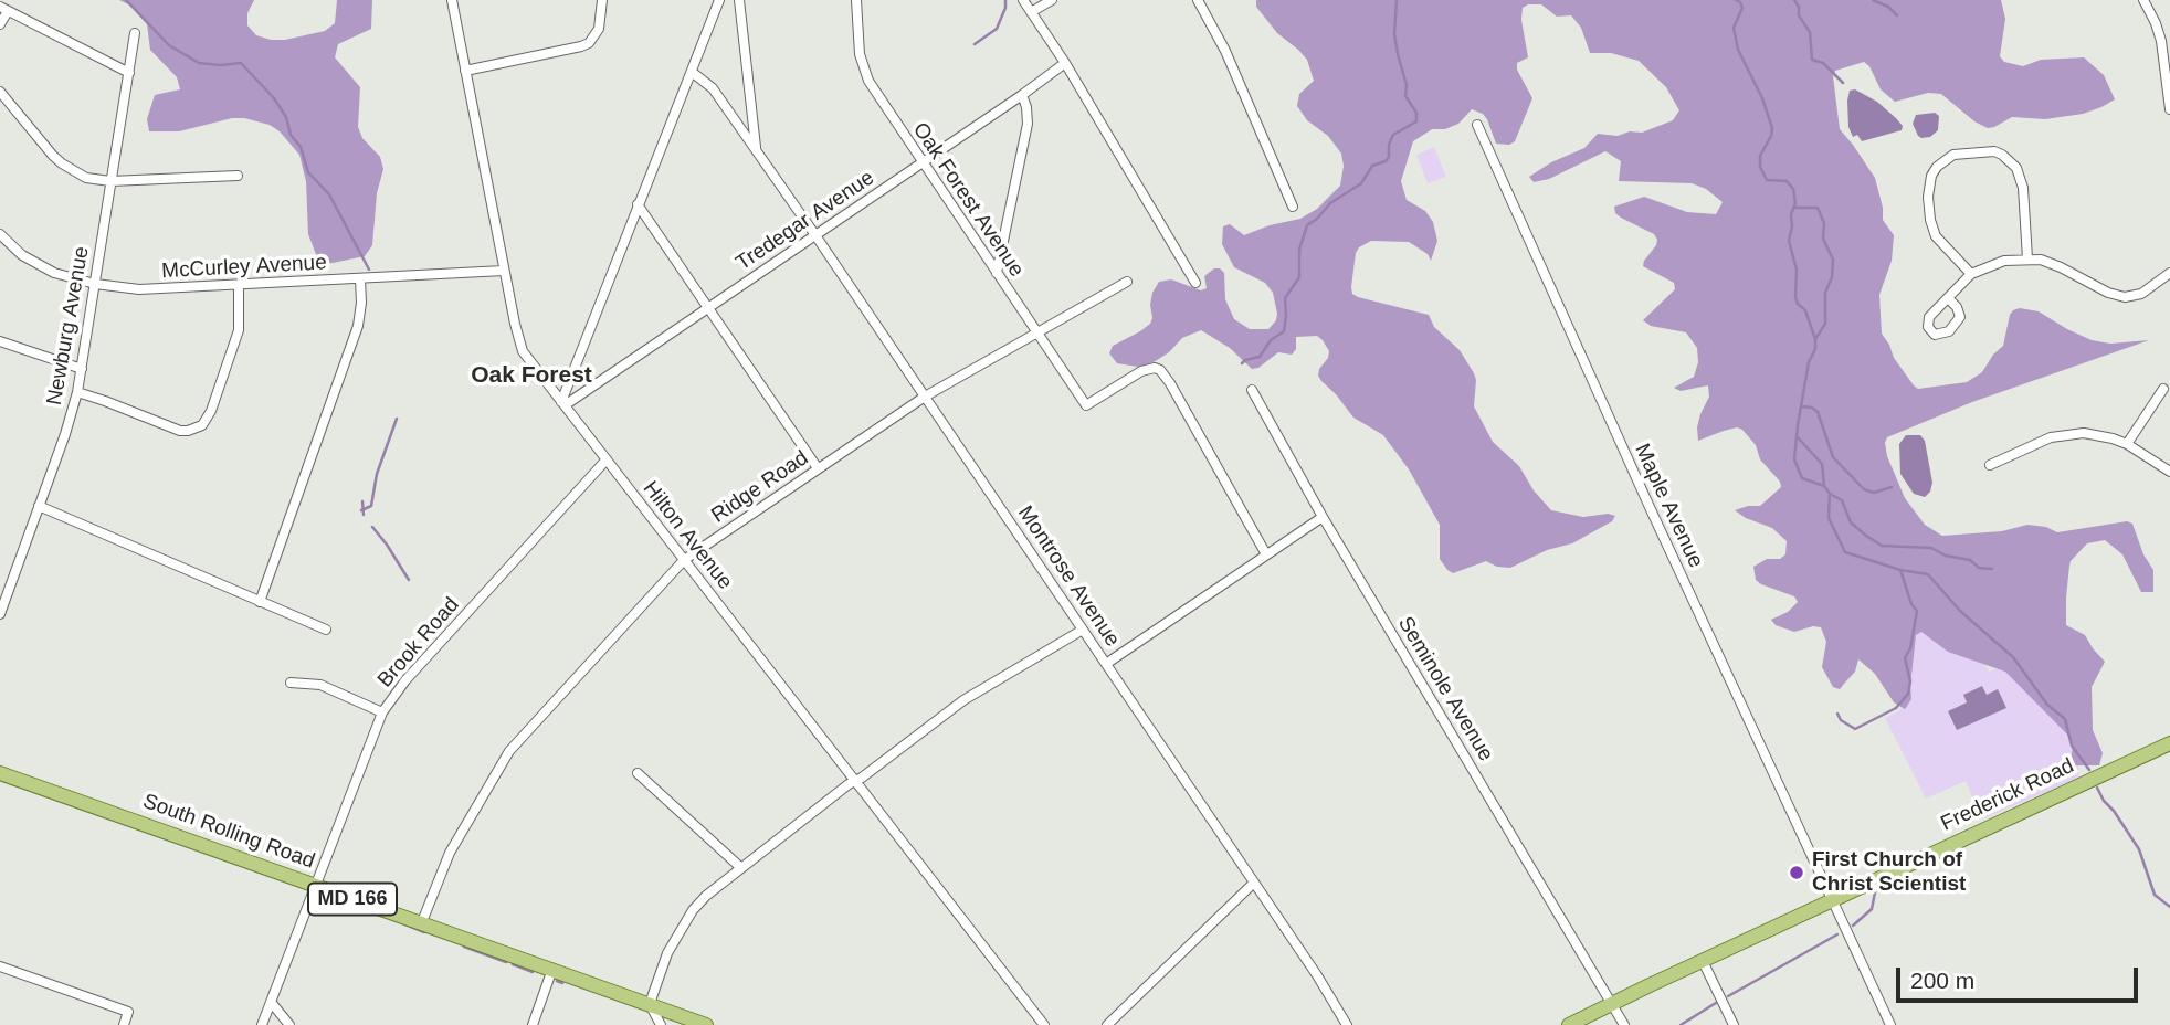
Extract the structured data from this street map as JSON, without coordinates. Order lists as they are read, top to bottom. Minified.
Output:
{"streets":{"main road":["Frederick Road","South Rolling Road","MD 166"],"street":["Oak Forest Avenue","Tredegar Avenue","McCurley Avenue","Newburg Avenue","Ridge Road","Maple Avenue","Hilton Avenue","Montrose Avenue","Brook Road","Seminole Avenue"]},"crossings":[["Oak Forest Avenue","Tredegar Avenue"],["Oak Forest Avenue","Ridge Road"],["Tredegar Avenue","Hilton Avenue"],["Tredegar Avenue","Montrose Avenue"],["McCurley Avenue","Newburg Avenue"],["McCurley Avenue","Hilton Avenue"],["Ridge Road","Hilton Avenue"],["Ridge Road","Montrose Avenue"],["Ridge Road","South Rolling Road"],["Maple Avenue","Frederick Road"],["Hilton Avenue","Brook Road"],["Brook Road","South Rolling Road"],["Seminole Avenue","Frederick Road"]],"districts":["Oak Forest"],"places":["First Church of Christ Scientist"],"scale_bar":"200 m"}
